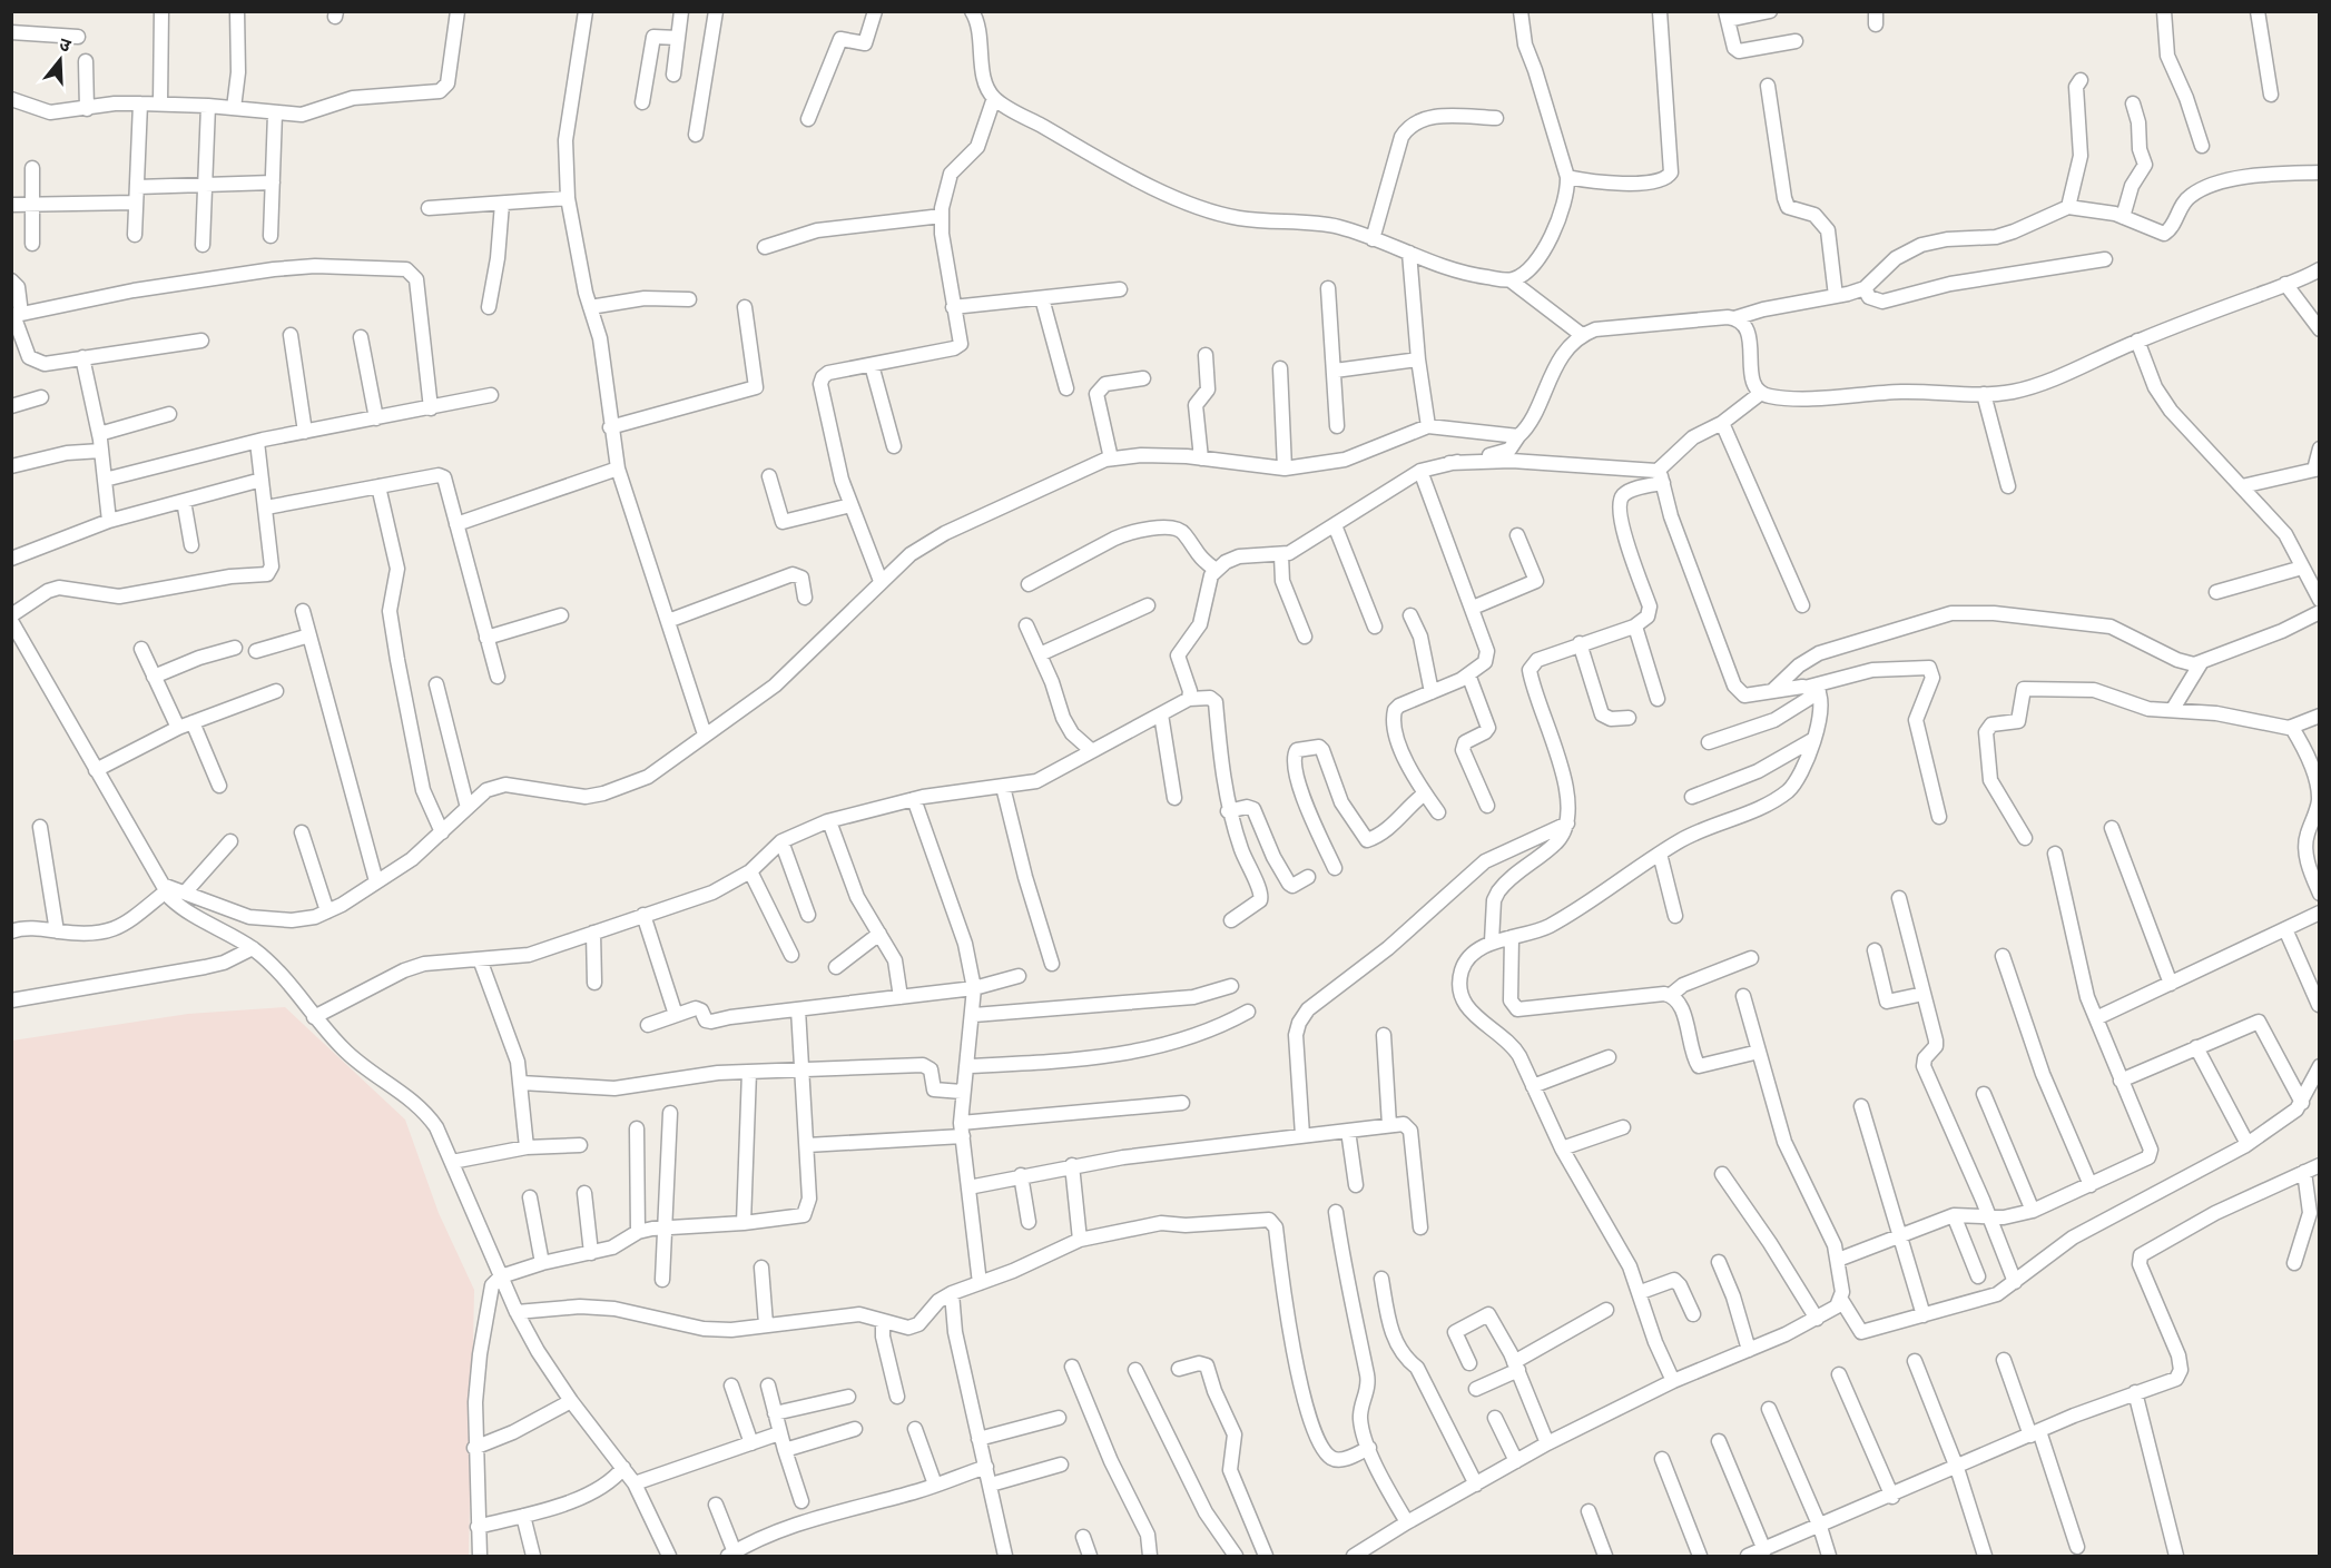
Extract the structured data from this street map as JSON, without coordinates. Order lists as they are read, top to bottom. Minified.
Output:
{"north":"top"}
